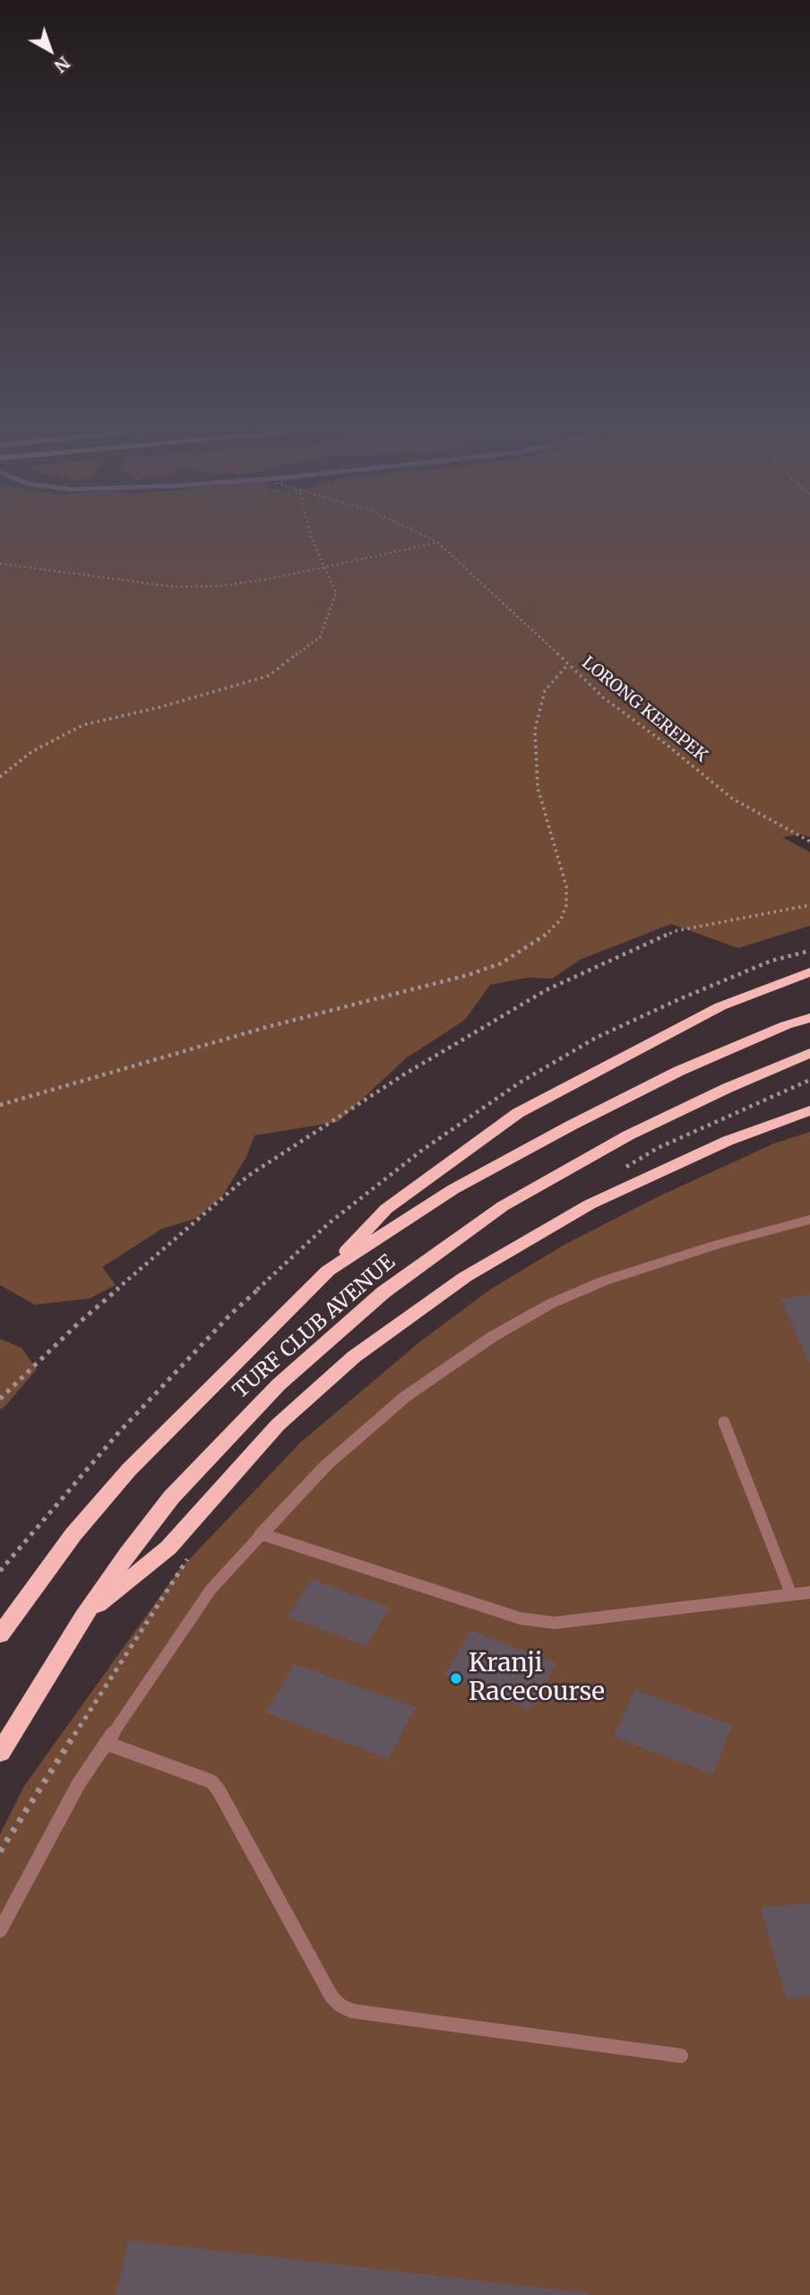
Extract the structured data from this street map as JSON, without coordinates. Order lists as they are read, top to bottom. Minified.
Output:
{"streets":{"main road":["TURF CLUB AVENUE"],"path":["LORONG KEREPEK"]},"places":["Kranji Racecourse"],"north":"bottom right"}
